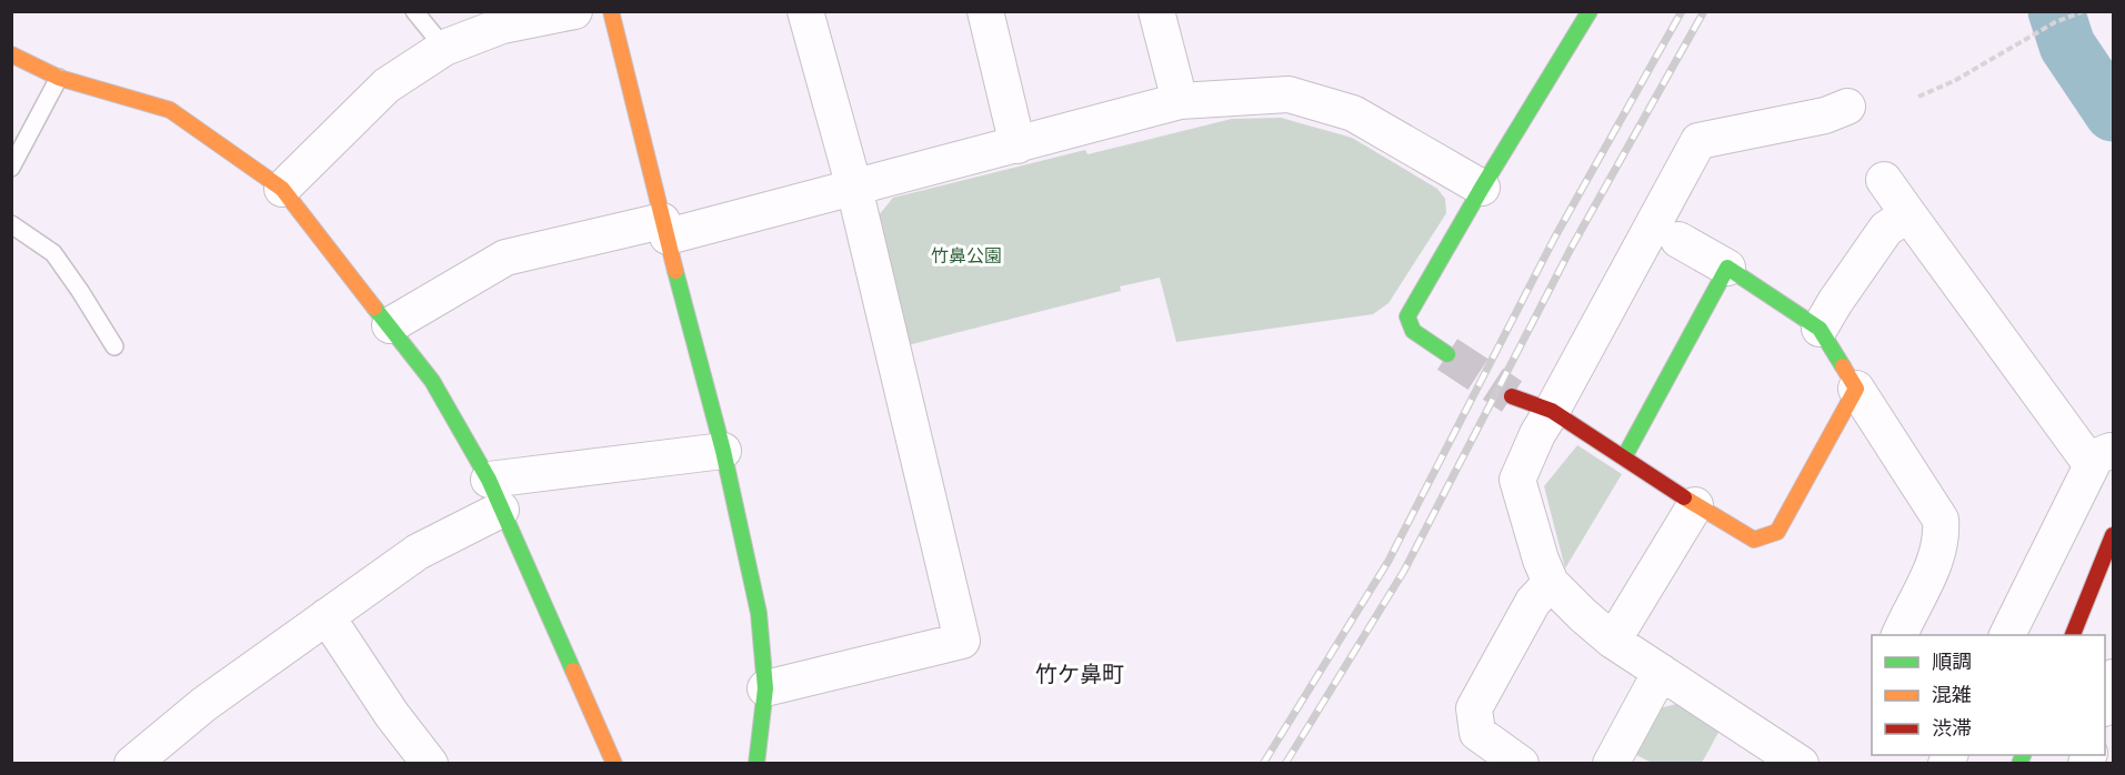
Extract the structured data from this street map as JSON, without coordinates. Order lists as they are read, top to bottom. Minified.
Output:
{"districts":["竹ケ鼻町"],"parks":["竹鼻公園"],"legend":["順調","混雑","渋滞"]}
